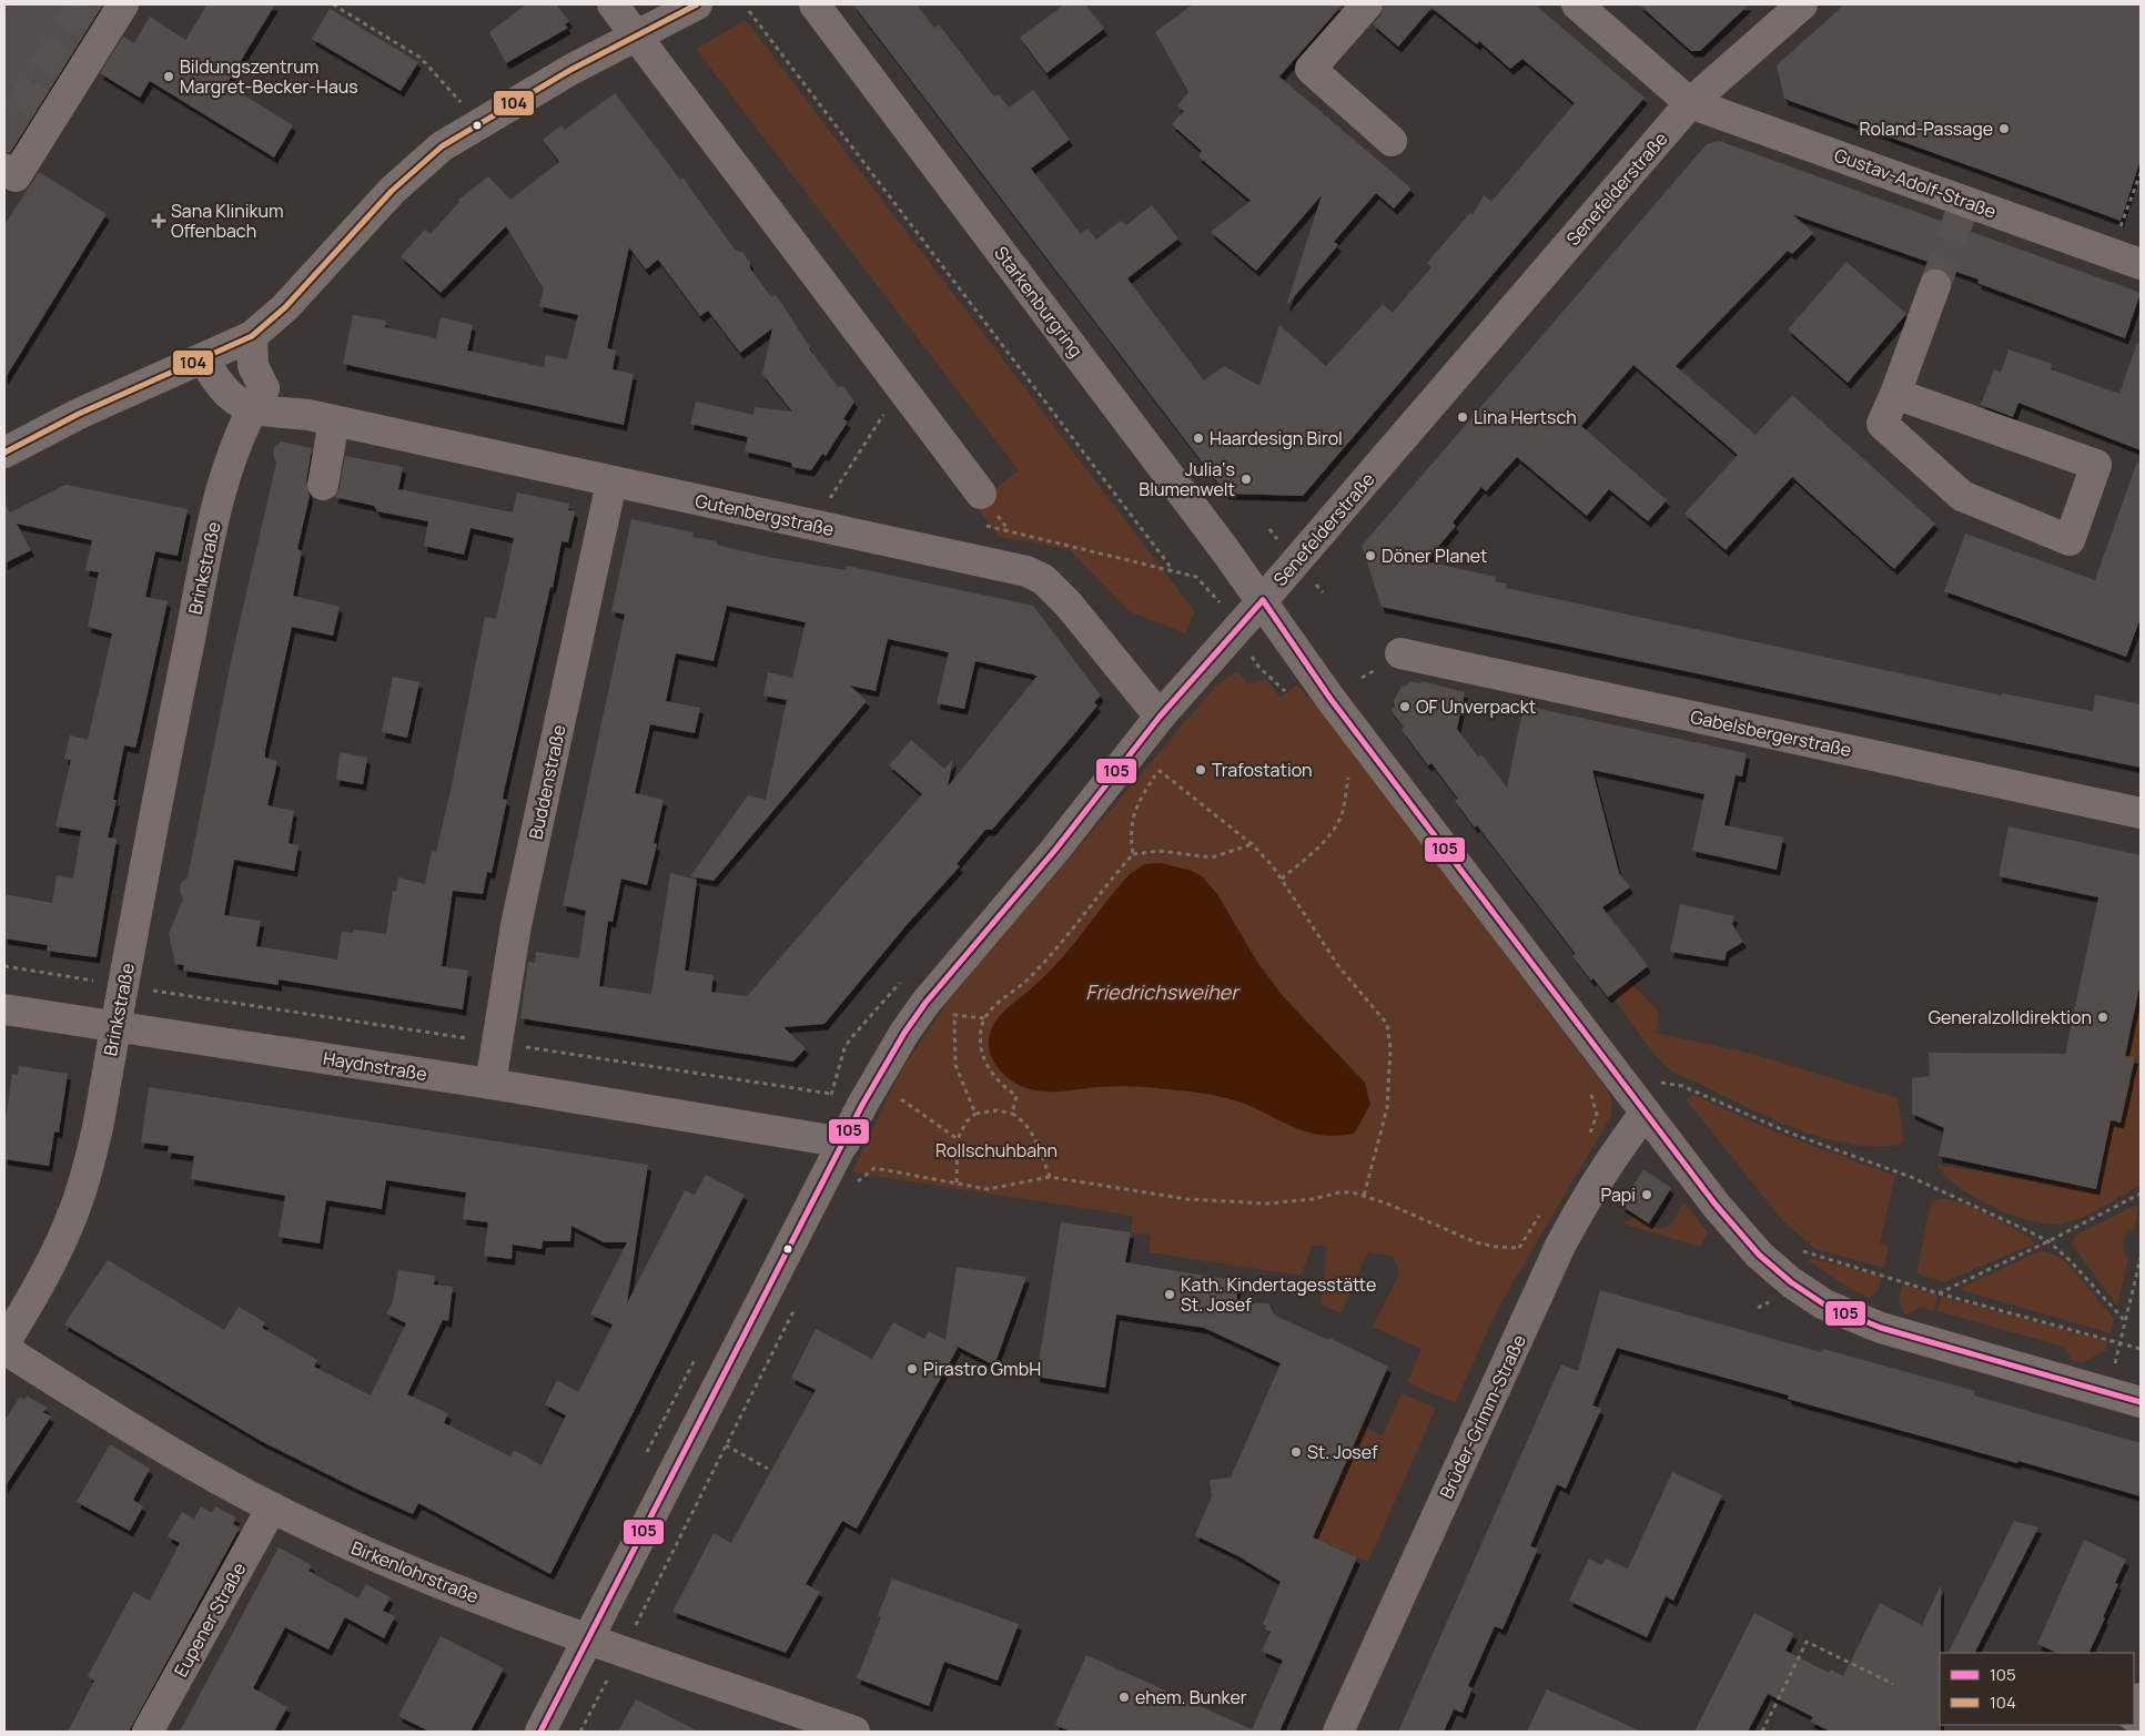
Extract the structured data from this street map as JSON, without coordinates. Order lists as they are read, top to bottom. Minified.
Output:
{"streets":{"street":["Gustav-Adolf-Straße","Senefelderstraße","Starkenburgring","Gutenbergstraße","Brinkstraße","Gabelsbergerstraße","Buddenstraße","Haydnstraße","Brüder-Grimm-Straße","Birkenlohrstraße","Eupener Straße"]},"crossings":[["Gustav-Adolf-Straße","Senefelderstraße"],["Senefelderstraße","Starkenburgring"],["Senefelderstraße","Gutenbergstraße"],["Senefelderstraße","Haydnstraße"],["Senefelderstraße","Birkenlohrstraße"],["Starkenburgring","Brüder-Grimm-Straße"],["Gutenbergstraße","Brinkstraße"],["Gutenbergstraße","Buddenstraße"],["Brinkstraße","Haydnstraße"],["Buddenstraße","Haydnstraße"],["Birkenlohrstraße","Eupener Straße"]],"water":["Friedrichsweiher"],"parks":["Rollschuhbahn"],"places":{"other":["Bildungszentrum Margret-Becker-Haus","Roland-Passage","Lina Hertsch","Haardesign Birol","Julia‘s Blumenwelt","Döner Planet","OF Unverpackt","Trafostation","Generalzolldirektion","Papi","Kath. Kindertagesstätte St. Josef","Pirastro GmbH","St. Josef","ehem. Bunker"],"health":["Sana Klinikum Offenbach"]},"lines":["transit line 104","transit line 105"],"legend":["105","104"]}
